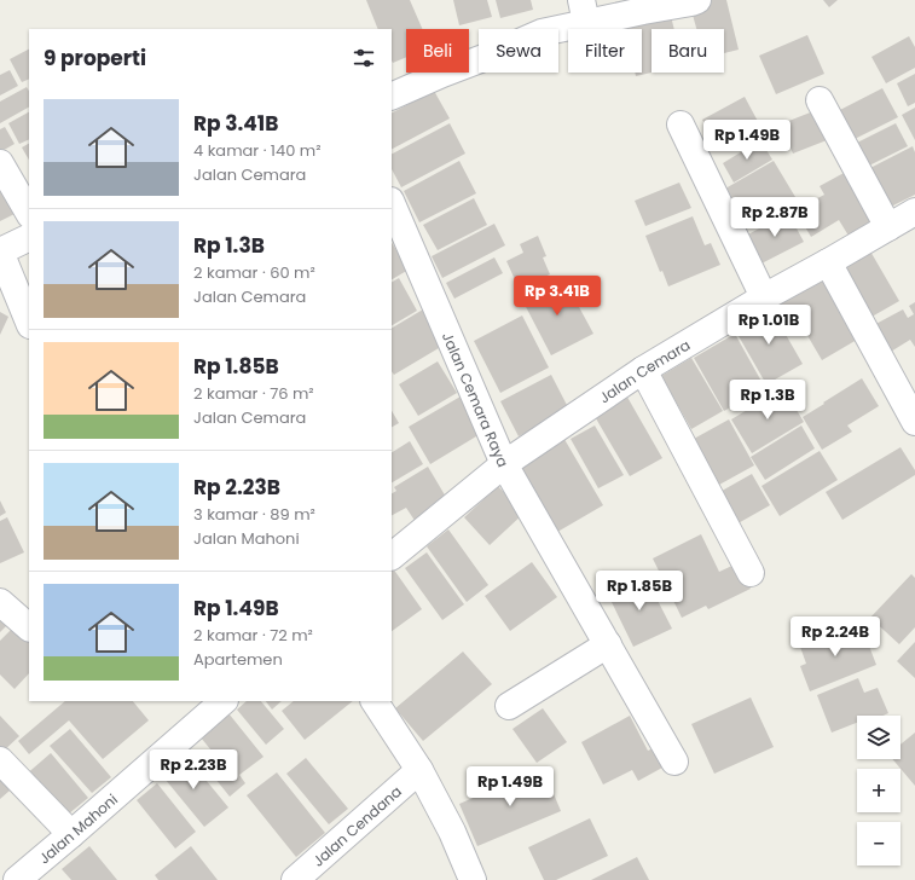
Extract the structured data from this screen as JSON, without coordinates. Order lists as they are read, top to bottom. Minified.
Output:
{"streets":{"street":["Jalan Cemara","Jalan Cemara Raya","Jalan Cendana","Jalan Mahoni"]},"crossings":[["Jalan Cemara","Jalan Cemara Raya"]],"page":{"chip":["Beli","Sewa","Filter","Baru"],"heading":"9 properti","list":[{"name":"Rp 3.41B","note":"4 kamar · 140 m² · Jalan Cemara"},{"name":"Rp 1.3B","note":"2 kamar · 60 m² · Jalan Cemara"},{"name":"Rp 1.85B","note":"2 kamar · 76 m² · Jalan Cemara"},{"name":"Rp 2.23B","note":"3 kamar · 89 m² · Jalan Mahoni"},{"name":"Rp 1.49B","note":"2 kamar · 72 m² · Apartemen"}],"price":["Rp 1.49B","Rp 2.87B","Rp 3.41B","Rp 1.01B","Rp 1.3B","Rp 1.85B","Rp 2.24B","Rp 2.23B","Rp 1.49B"],"map_buttons":["+","−"]}}
